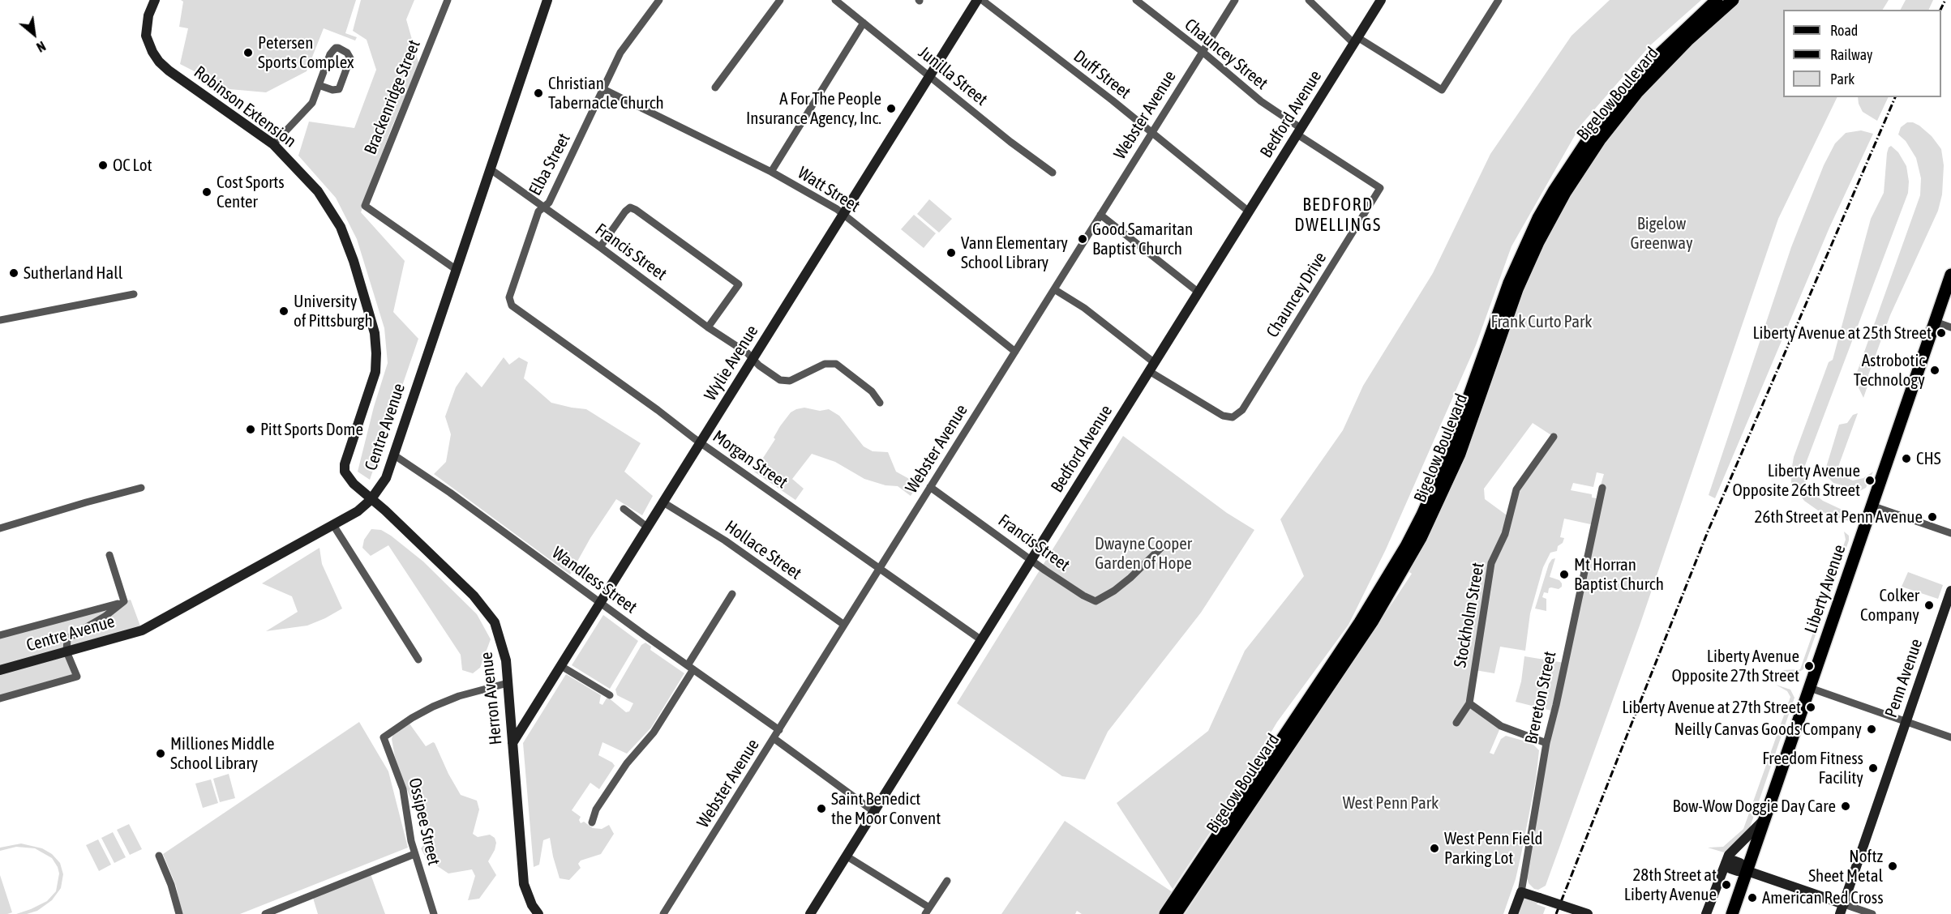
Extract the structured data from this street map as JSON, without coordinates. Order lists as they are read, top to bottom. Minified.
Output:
{"streets":{"main road":["Bigelow Boulevard","Liberty Avenue"],"street":["Chauncey Street","Duff Street","Junilla Street","Brackenridge Street","Robinson Extension","Bedford Avenue","Webster Avenue","Elba Street","Watt Street","Francis Street","Chauncey Drive","Wylie Avenue","Centre Avenue","Morgan Street","Hollace Street","Wandless Street","Stockholm Street","Penn Avenue","Brereton Street","Herron Avenue","Ossipee Street"]},"crossings":[["Chauncey Street","Bedford Avenue"],["Chauncey Street","Webster Avenue"],["Chauncey Street","Chauncey Drive"],["Duff Street","Bedford Avenue"],["Duff Street","Webster Avenue"],["Junilla Street","Wylie Avenue"],["Brackenridge Street","Centre Avenue"],["Robinson Extension","Centre Avenue"],["Robinson Extension","Herron Avenue"],["Bedford Avenue","Francis Street"],["Bedford Avenue","Chauncey Drive"],["Bedford Avenue","Morgan Street"],["Webster Avenue","Watt Street"],["Webster Avenue","Francis Street"],["Webster Avenue","Morgan Street"],["Webster Avenue","Hollace Street"],["Webster Avenue","Wandless Street"],["Elba Street","Watt Street"],["Elba Street","Francis Street"],["Elba Street","Morgan Street"],["Watt Street","Wylie Avenue"],["Francis Street","Wylie Avenue"],["Francis Street","Centre Avenue"],["Wylie Avenue","Morgan Street"],["Wylie Avenue","Hollace Street"],["Wylie Avenue","Wandless Street"],["Wylie Avenue","Herron Avenue"],["Centre Avenue","Wandless Street"],["Centre Avenue","Herron Avenue"],["Herron Avenue","Ossipee Street"]],"districts":["BEDFORD DWELLINGS"],"parks":["Bigelow Greenway","Frank Curto Park","Dwayne Cooper Garden of Hope","West Penn Park"],"places":["Petersen Sports Complex","Christian Tabernacle Church","A For The People Insurance Agency, Inc.","OC Lot","Cost Sports Center","Good Samaritan Baptist Church","Vann Elementary School Library","Sutherland Hall","University of Pittsburgh","Liberty Avenue at 25th Street","Astrobotic Technology","Pitt Sports Dome","CHS","Liberty Avenue Opposite 26th Street","26th Street at Penn Avenue","Mt Horran Baptist Church","Colker Company","Liberty Avenue Opposite 27th Street","Liberty Avenue at 27th Street","Neilly Canvas Goods Company","Milliones Middle School Library","Freedom Fitness Facility","Bow-Wow Doggie Day Care","Saint Benedict the Moor Convent","West Penn Field Parking Lot","Noftz Sheet Metal","28th Street at Liberty Avenue","American Red Cross"],"legend":["Road","Railway","Park"],"north":"bottom right"}
